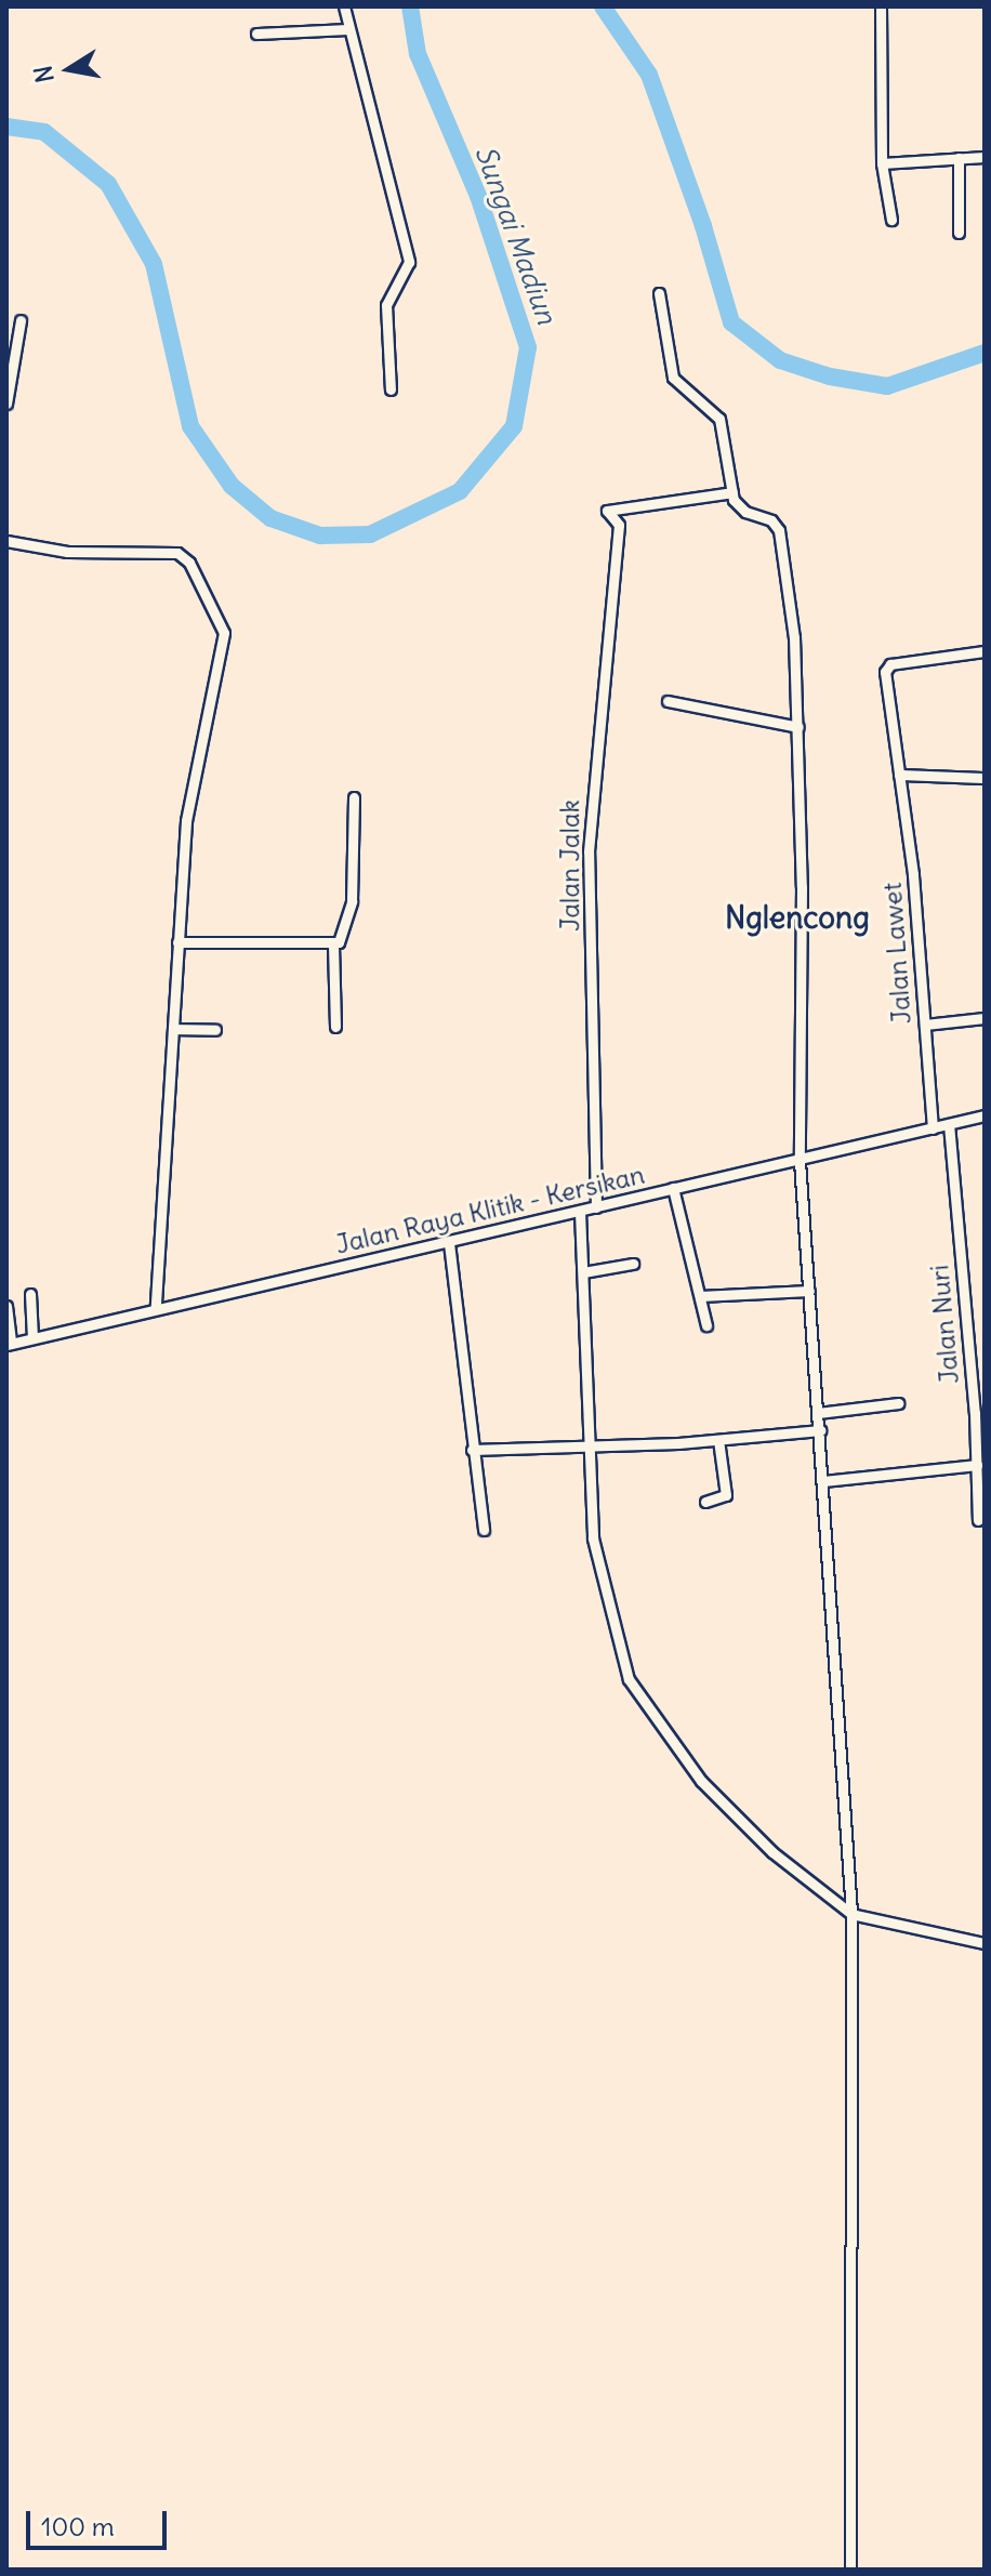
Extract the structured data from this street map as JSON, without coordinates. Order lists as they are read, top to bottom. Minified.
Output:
{"streets":{"street":["Jalan Jalak","Jalan Lawet","Jalan Raya Klitik - Kersikan","Jalan Nuri"]},"crossings":[["Jalan Jalak","Jalan Raya Klitik - Kersikan"],["Jalan Lawet","Jalan Raya Klitik - Kersikan"],["Jalan Raya Klitik - Kersikan","Jalan Nuri"]],"districts":["Nglencong"],"water":["Sungai Madiun"],"scale_bar":"100 m","north":"left"}
